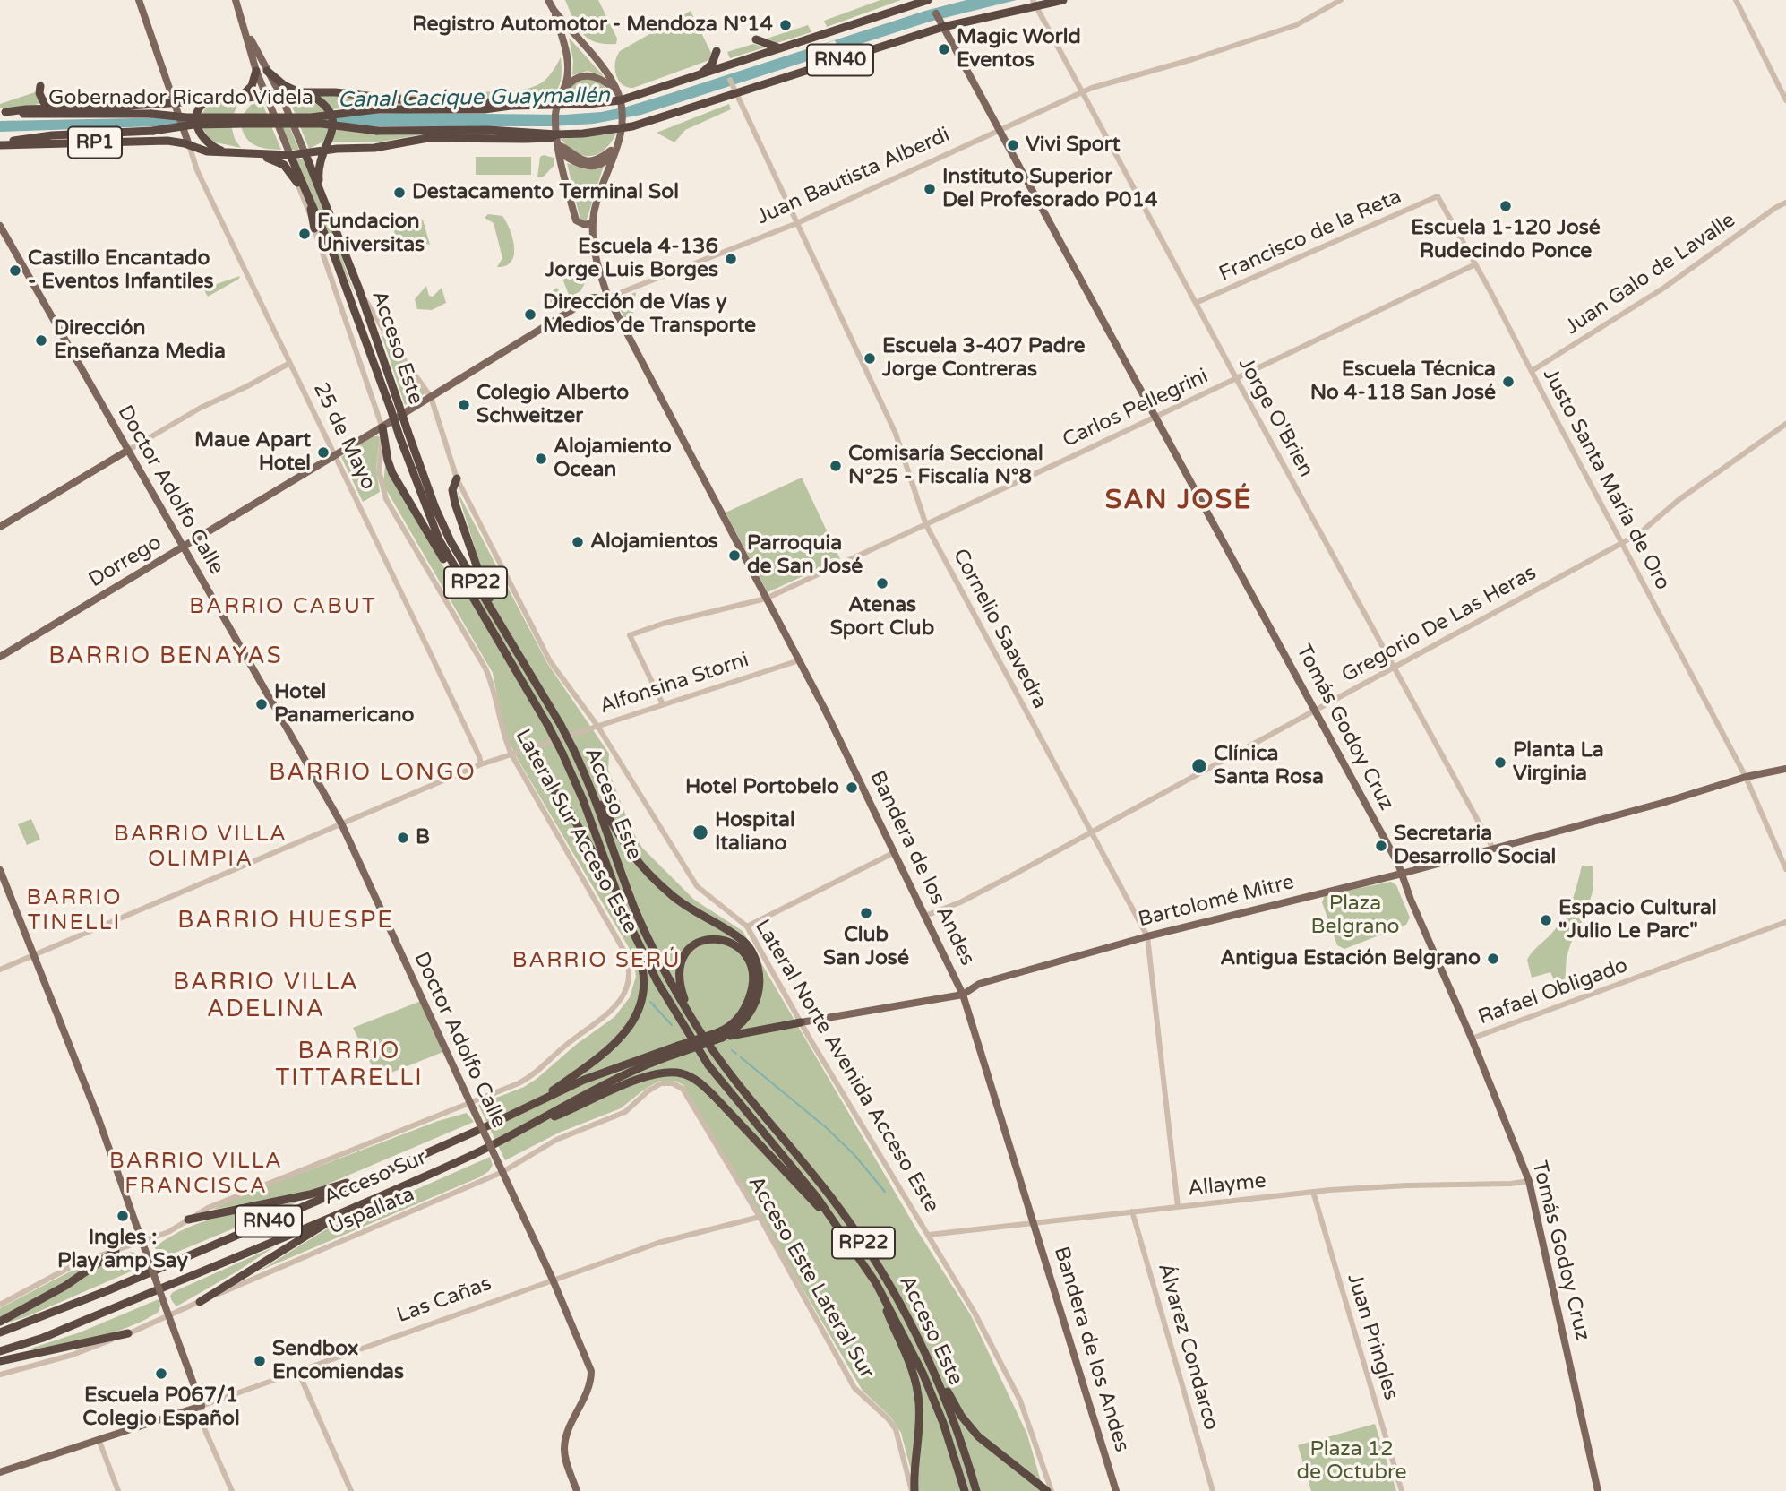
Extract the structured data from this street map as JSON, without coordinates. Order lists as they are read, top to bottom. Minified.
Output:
{"streets":{"highway":["RN40","Gobernador Ricardo Videla","RP1","Acceso Este","RP22","Acceso Sur"],"main road":["Juan Bautista Alberdi","25 de Mayo","Doctor Adolfo Calle","Dorrego","Tomás Godoy Cruz","Bandera de los Andes","Bartolomé Mitre","Las Cañas"],"street":["Francisco de la Reta","Juan Galo de Lavalle","Carlos Pellegrini","Jorge O'Brien","Justo Santa María de Oro","Gregorio De Las Heras","Cornelio Saavedra","Alfonsina Storni","Lateral Sur Acceso Este","Rafael Obligado","Lateral Norte Avenida Acceso Este","Allayme","Uspallata","Acceso Este Lateral Sur","Juan Pringles","Álvarez Condarco"]},"crossings":[["RN40","Gobernador Ricardo Videla"],["RN40","RP1"],["RN40","Acceso Este"],["Gobernador Ricardo Videla","RP1"],["Gobernador Ricardo Videla","Acceso Este"],["Gobernador Ricardo Videla","Jorge O'Brien"],["Gobernador Ricardo Videla","25 de Mayo"],["Gobernador Ricardo Videla","Cornelio Saavedra"],["Gobernador Ricardo Videla","Tomás Godoy Cruz"],["Gobernador Ricardo Videla","Bandera de los Andes"],["RP1","Acceso Este"],["RP1","25 de Mayo"],["Juan Bautista Alberdi","Jorge O'Brien"],["Juan Bautista Alberdi","Dorrego"],["Juan Bautista Alberdi","Cornelio Saavedra"],["Juan Bautista Alberdi","Tomás Godoy Cruz"],["Juan Bautista Alberdi","Bandera de los Andes"],["Juan Bautista Alberdi","Lateral Norte Avenida Acceso Este"],["Francisco de la Reta","Jorge O'Brien"],["Francisco de la Reta","Justo Santa María de Oro"],["Juan Galo de Lavalle","Justo Santa María de Oro"],["Acceso Este","Lateral Norte Avenida Acceso Este"],["Carlos Pellegrini","Jorge O'Brien"],["Carlos Pellegrini","Justo Santa María de Oro"],["Carlos Pellegrini","Cornelio Saavedra"],["Carlos Pellegrini","Alfonsina Storni"],["Carlos Pellegrini","Tomás Godoy Cruz"],["Carlos Pellegrini","Bandera de los Andes"],["Jorge O'Brien","Gregorio De Las Heras"],["Jorge O'Brien","Bartolomé Mitre"],["25 de Mayo","Dorrego"],["25 de Mayo","Alfonsina Storni"],["Justo Santa María de Oro","Gregorio De Las Heras"],["Justo Santa María de Oro","Bartolomé Mitre"],["Doctor Adolfo Calle","Dorrego"],["Doctor Adolfo Calle","Alfonsina Storni"],["Doctor Adolfo Calle","Lateral Sur Acceso Este"],["Doctor Adolfo Calle","Uspallata"],["Doctor Adolfo Calle","Las Cañas"],["Dorrego","Lateral Sur Acceso Este"],["Gregorio De Las Heras","Cornelio Saavedra"],["Gregorio De Las Heras","Tomás Godoy Cruz"],["Gregorio De Las Heras","Bandera de los Andes"],["Cornelio Saavedra","Bartolomé Mitre"],["Cornelio Saavedra","Allayme"],["Alfonsina Storni","Lateral Sur Acceso Este"],["Alfonsina Storni","Bandera de los Andes"],["Alfonsina Storni","Lateral Norte Avenida Acceso Este"],["Tomás Godoy Cruz","Bartolomé Mitre"],["Tomás Godoy Cruz","Rafael Obligado"],["Tomás Godoy Cruz","Allayme"],["Bandera de los Andes","Bartolomé Mitre"],["Bandera de los Andes","Allayme"],["Bartolomé Mitre","Lateral Norte Avenida Acceso Este"],["Lateral Norte Avenida Acceso Este","Allayme"],["Allayme","Juan Pringles"],["Allayme","Álvarez Condarco"],["Uspallata","Acceso Este Lateral Sur"],["Acceso Este Lateral Sur","Las Cañas"]],"districts":["SAN JOSÉ","BARRIO CABUT","BARRIO BENAYAS","BARRIO LONGO","BARRIO VILLA OLIMPIA","BARRIO TINELLI","BARRIO HUESPE","BARRIO SERÚ","BARRIO VILLA ADELINA","BARRIO TITTARELLI","BARRIO VILLA FRANCISCA"],"water":["Canal Cacique Guaymallén"],"parks":["Plaza Belgrano","Plaza 12 de Octubre"],"places":["Registro Automotor - Mendoza N°14","Magic World Eventos","Vivi Sport","Instituto Superior Del Profesorado P014","Destacamento Terminal Sol","Escuela 1-120 José Rudecindo Ponce","Fundacion Universitas","Escuela 4-136 Jorge Luis Borges","Castillo Encantado - Eventos Infantiles","Dirección de Vías y Medios de Transporte","Dirección Enseñanza Media","Escuela 3-407 Padre Jorge Contreras","Escuela Técnica No 4-118 San José","Colegio Alberto Schweitzer","Maue Apart Hotel","Alojamiento Ocean","Comisaría Seccional N°25 - Fiscalía N°8","Alojamientos","Parroquia de San José","Atenas Sport Club","Hotel Panamericano","Planta La Virginia","Clínica Santa Rosa","Hotel Portobelo","Hospital Italiano","B","Secretaria Desarrollo Social","Club San José","Espacio Cultural \"Julio Le Parc\"","Antigua Estación Belgrano","Ingles : Play amp Say","Sendbox Encomiendas","Escuela P067/1 Colegio Español"]}
